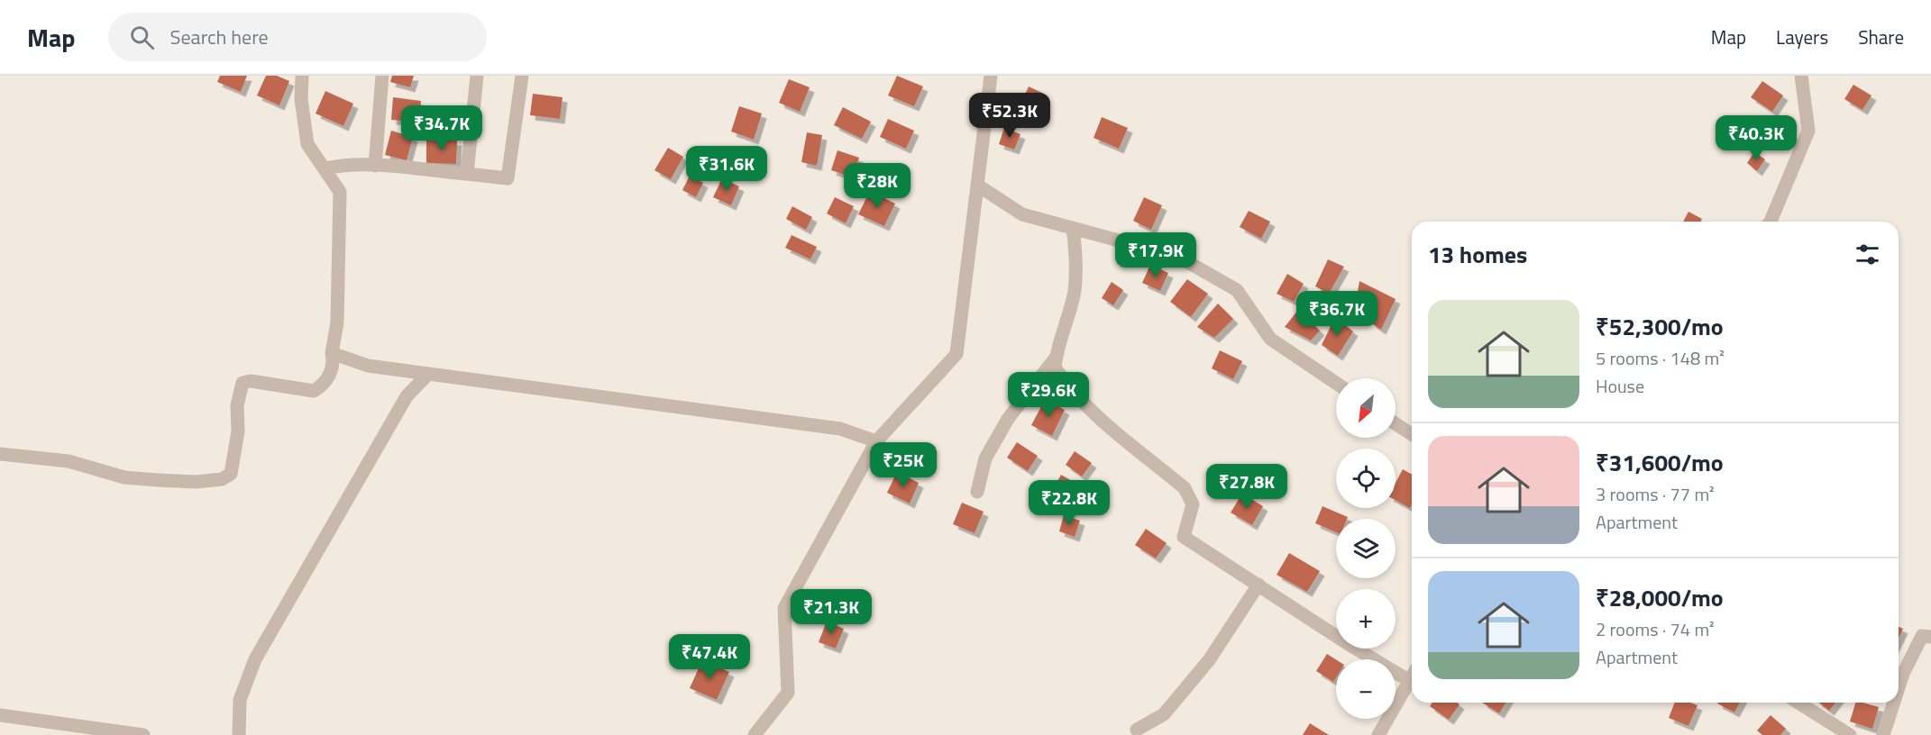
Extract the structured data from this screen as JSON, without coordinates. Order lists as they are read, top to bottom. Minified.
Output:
{"north":"bottom left","page":{"header":"Map","search":"Search here","nav":["Map","Layers","Share"],"price":["₹52.3K","₹34.7K","₹40.3K","₹31.6K","₹28K","₹17.9K","₹36.7K","₹29.6K","₹25K","₹27.8K","₹22.8K","₹21.3K","₹47.4K"],"heading":"13 homes","list":[{"name":"₹52,300/mo","note":"5 rooms · 148 m² · House"},{"name":"₹31,600/mo","note":"3 rooms · 77 m² · Apartment"},{"name":"₹28,000/mo","note":"2 rooms · 74 m² · Apartment"}],"map_buttons":["+","−"]}}
